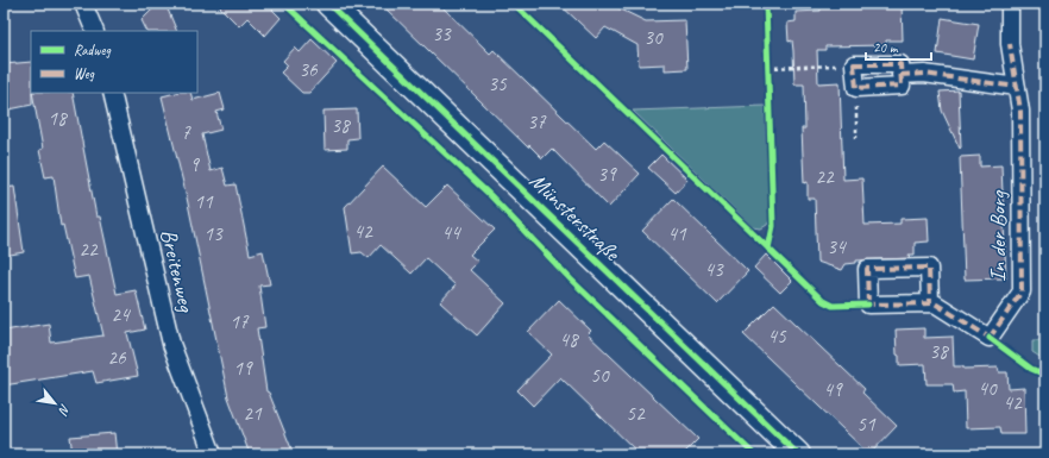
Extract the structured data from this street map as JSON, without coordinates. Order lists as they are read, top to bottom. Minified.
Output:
{"streets":{"main road":["Münsterstraße"],"street":["In der Borg","Breitenweg"]},"house_numbers":["33","30","36","35","18","37","38","7","9","39","22","11","42","44","13","41","34","22","43","24","17","45","48","38","26","19","50","40","49","42","21","52","51"],"legend":["Radweg","Weg"],"scale_bar":"20 m","north":"bottom right"}
